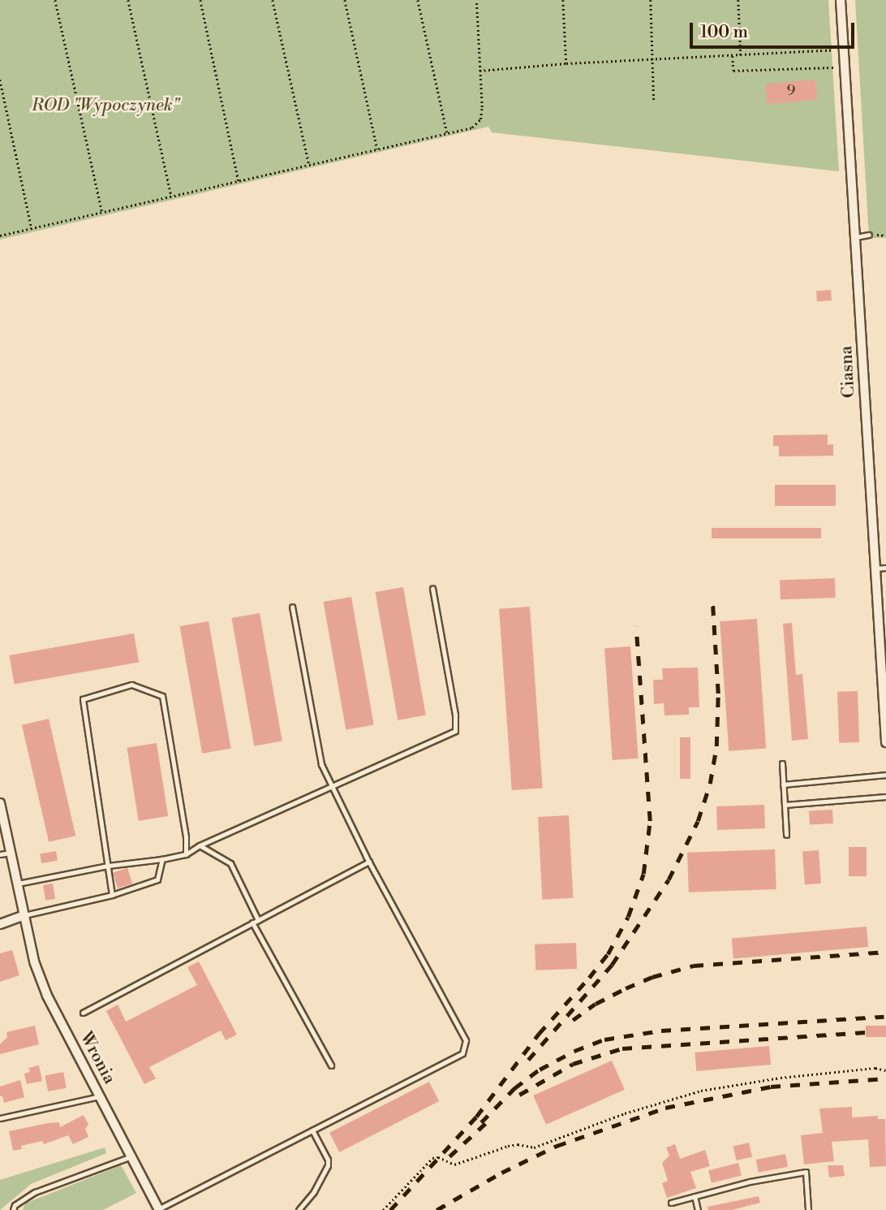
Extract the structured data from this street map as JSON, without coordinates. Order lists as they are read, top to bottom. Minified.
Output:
{"streets":{"street":["Ciasna","Wronia"]},"parks":["ROD \"Wypoczynek\""],"house_numbers":["9"],"scale_bar":"100 m"}
